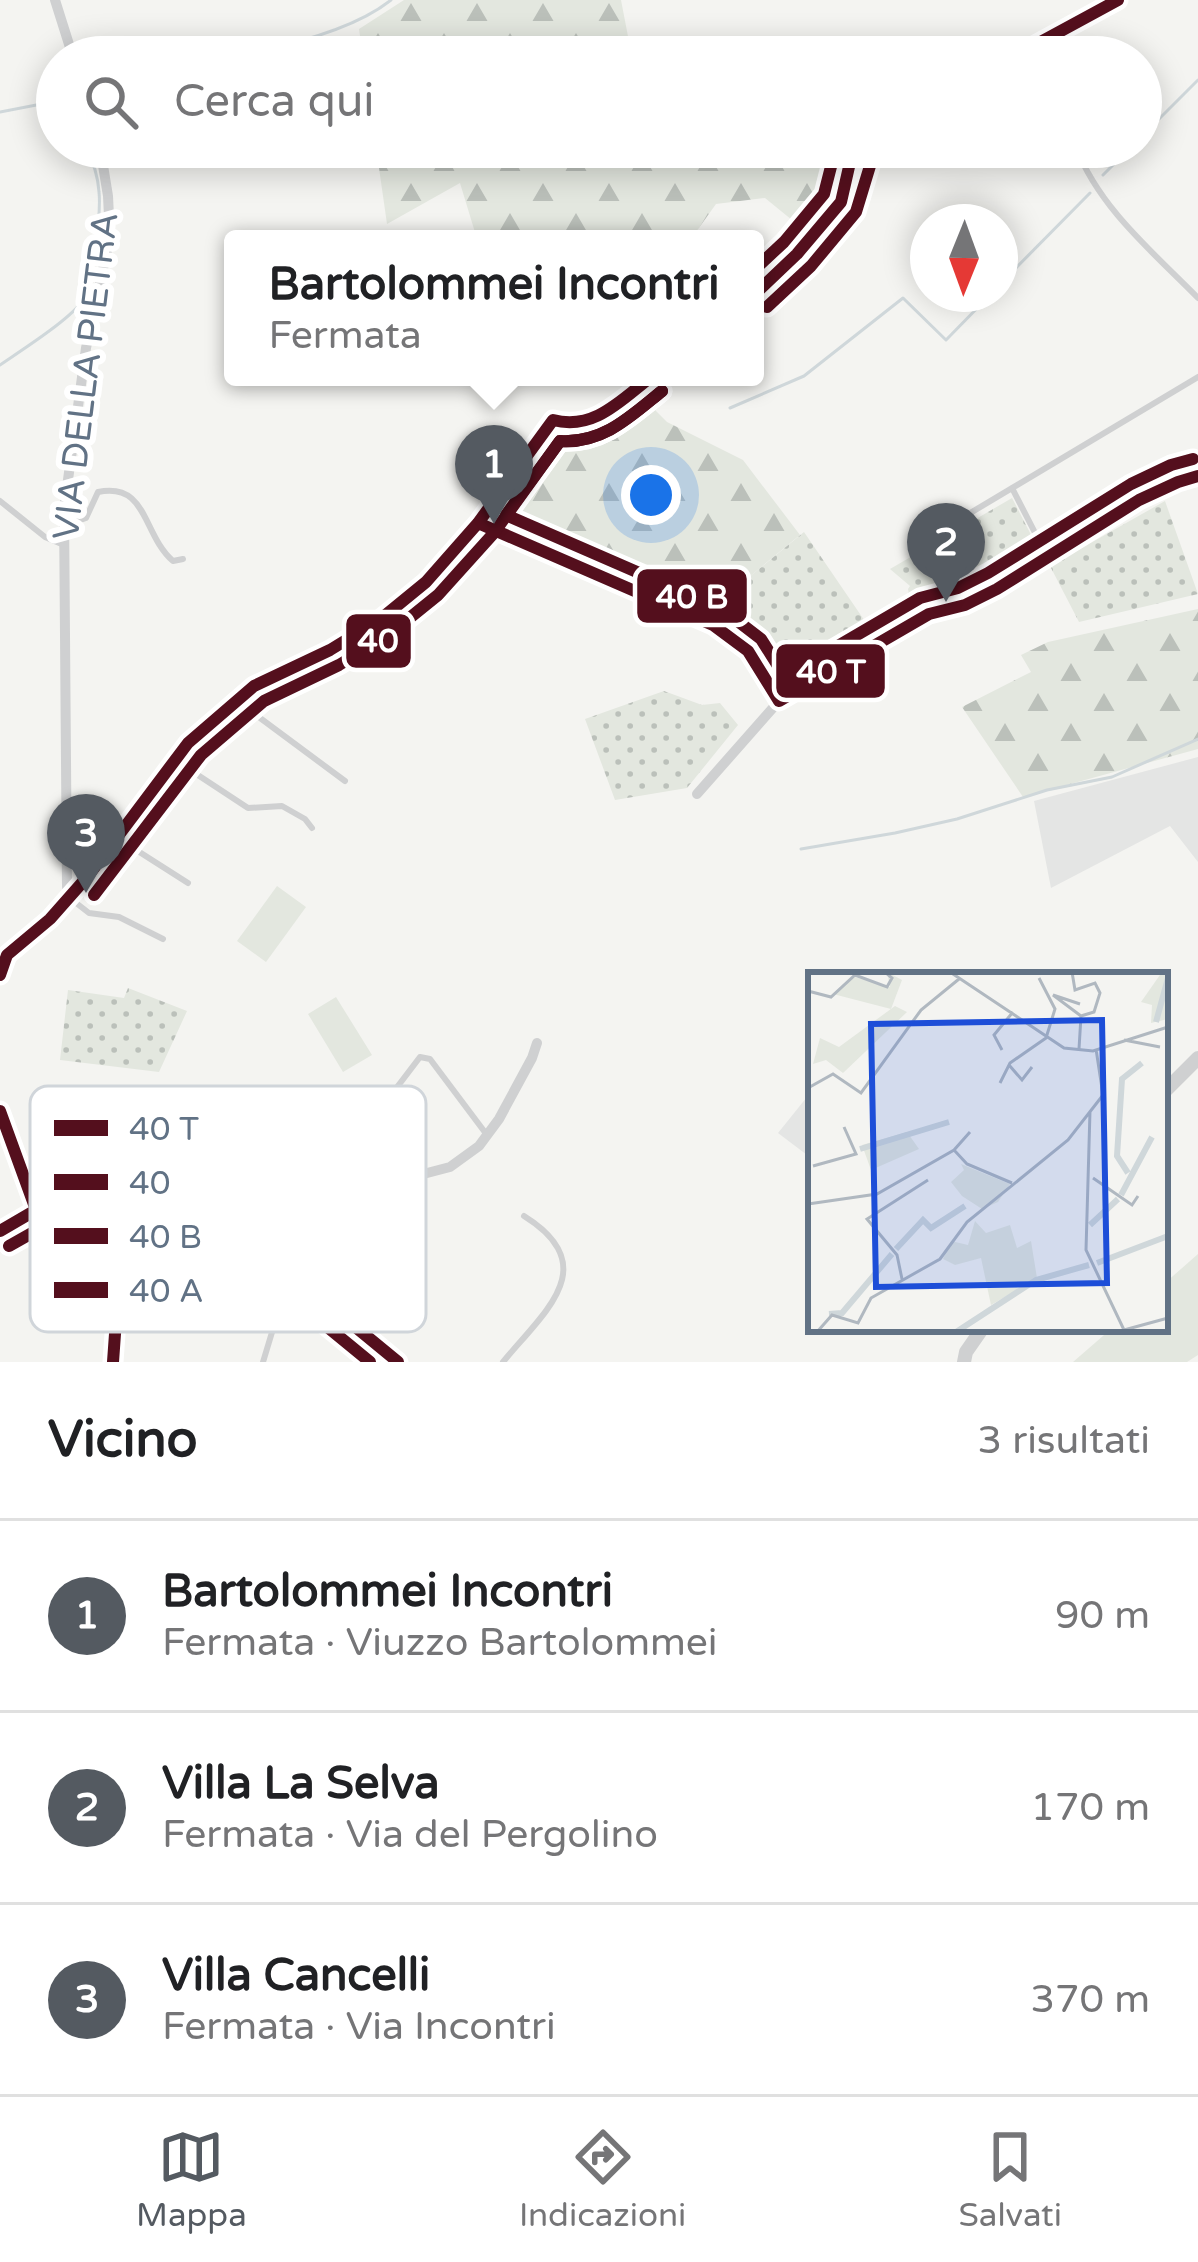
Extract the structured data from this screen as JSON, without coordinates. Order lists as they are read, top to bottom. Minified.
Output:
{"streets":{"street":["VIA DELLA PIETRA"]},"lines":["transit line 40"],"legend":["40 T","40","40 B","40 A"],"north":"bottom","page":{"search":"Cerca qui","popup":["Bartolommei Incontri","Fermata"],"pins":["1","2","3"],"heading":["Vicino","3 risultati"],"list":[{"mark":"1","name":"Bartolommei Incontri","note":"Fermata · Viuzzo Bartolommei","value":"90 m"},{"mark":"2","name":"Villa La Selva","note":"Fermata · Via del Pergolino","value":"170 m"},{"mark":"3","name":"Villa Cancelli","note":"Fermata · Via Incontri","value":"370 m"}],"nav":["Mappa","Indicazioni","Salvati"]}}
